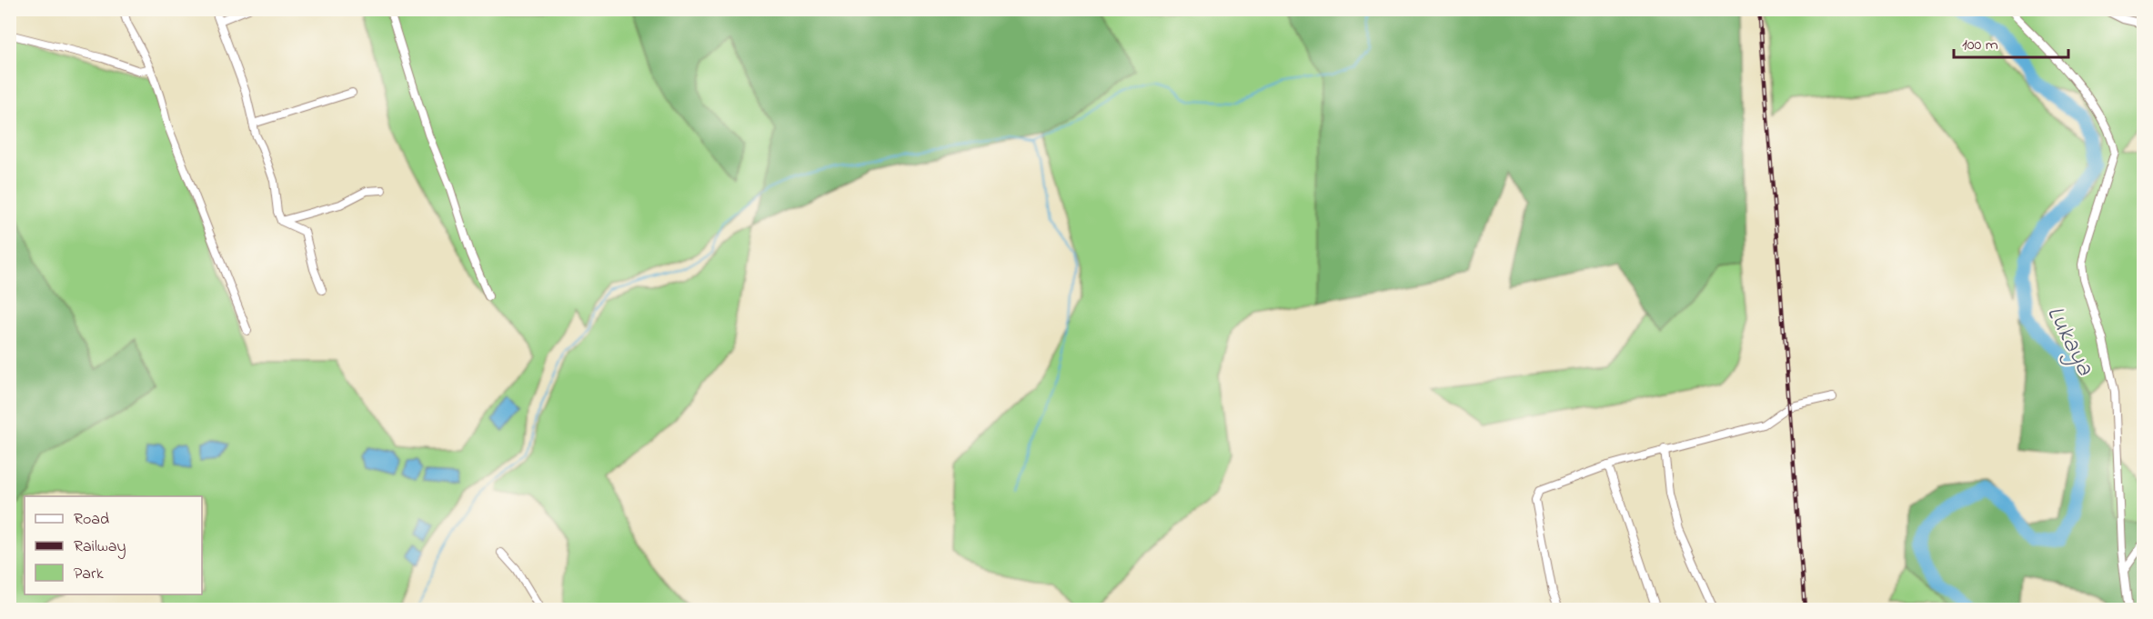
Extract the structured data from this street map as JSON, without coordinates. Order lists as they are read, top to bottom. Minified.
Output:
{"water":["Lukaya"],"legend":["Road","Railway","Park"],"scale_bar":"100 m"}
